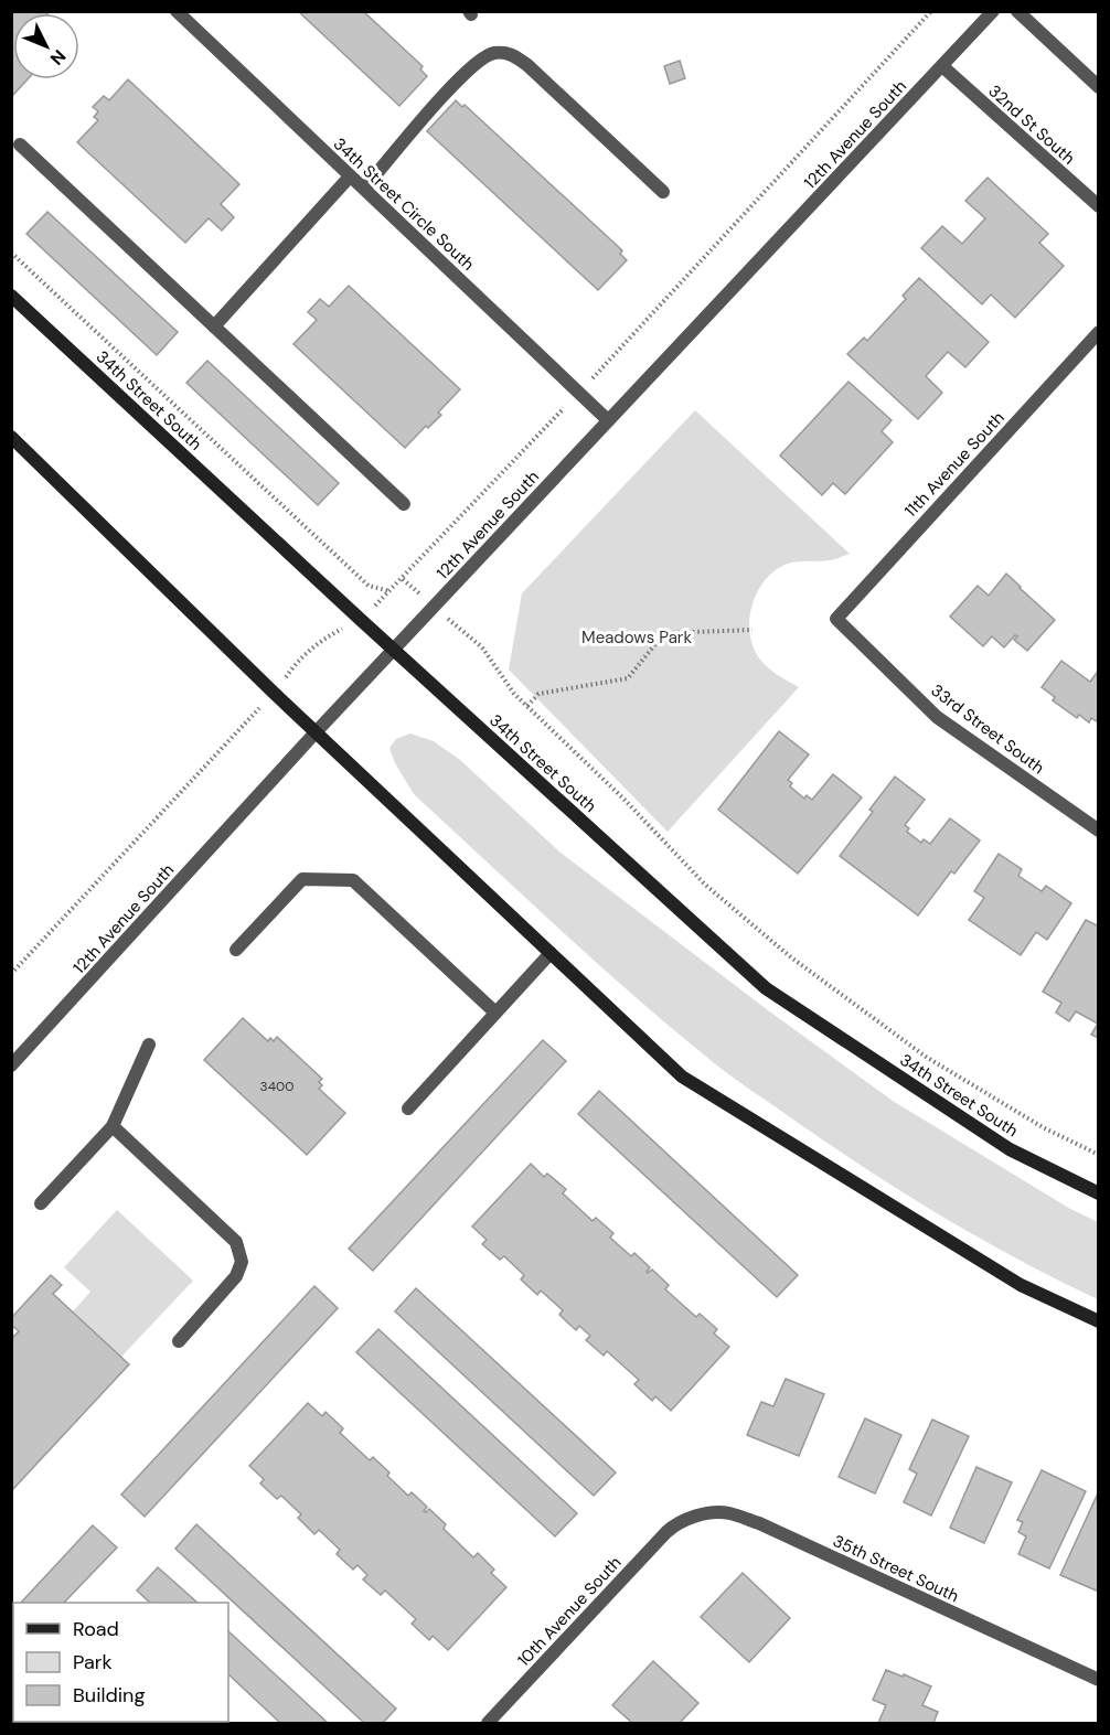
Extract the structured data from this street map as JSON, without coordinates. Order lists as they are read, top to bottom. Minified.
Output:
{"streets":{"main road":["34th Street South"],"street":["32nd St South","12th Avenue South","34th Street Circle South","11th Avenue South","33rd Street South","35th Street South","10th Avenue South"]},"crossings":[["32nd St South","12th Avenue South"],["12th Avenue South","34th Street Circle South"],["12th Avenue South","34th Street South"],["11th Avenue South","33rd Street South"],["35th Street South","10th Avenue South"]],"parks":["Meadows Park"],"house_numbers":["3400"],"legend":["Road","Park","Building"],"north":"bottom right"}
